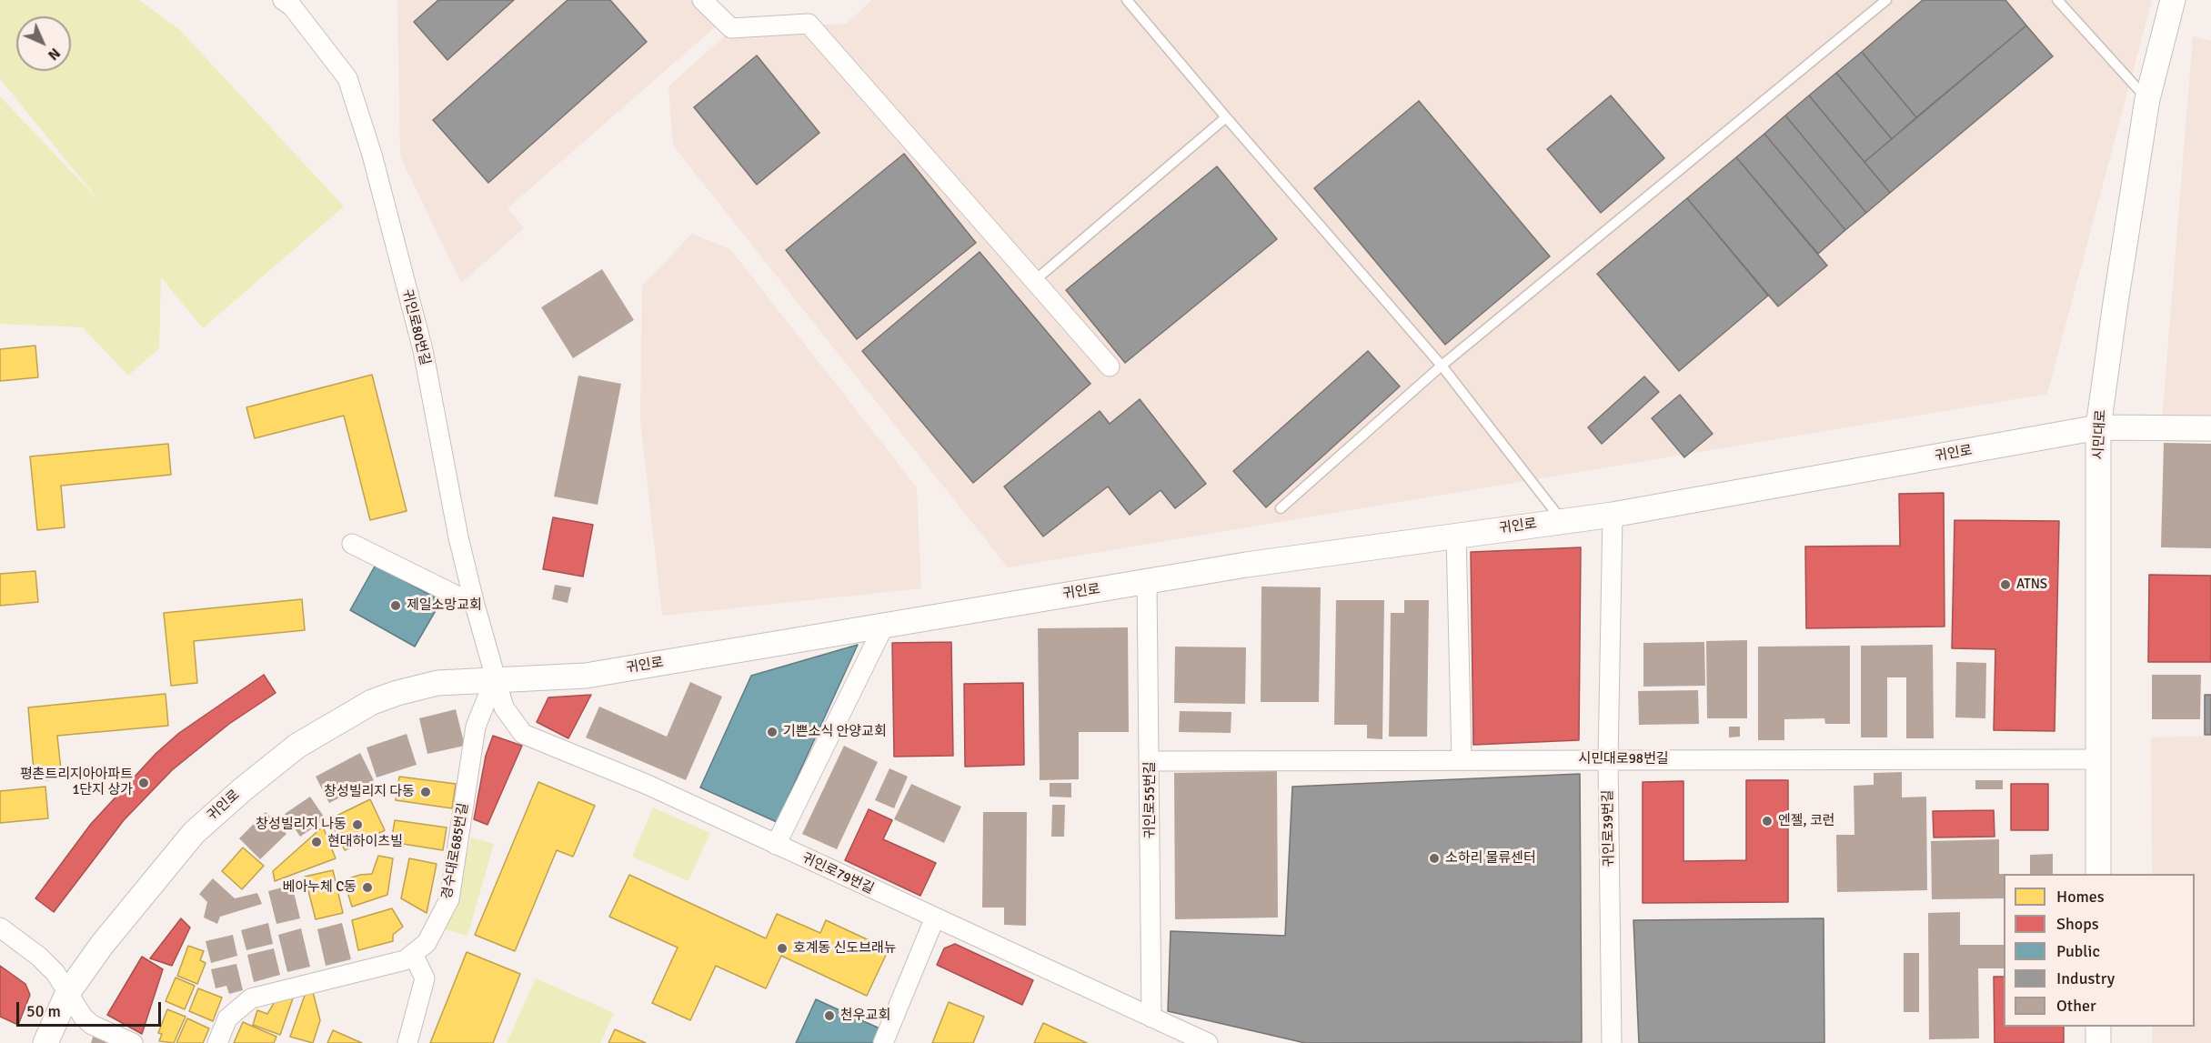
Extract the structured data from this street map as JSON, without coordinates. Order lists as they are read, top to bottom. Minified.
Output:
{"streets":{"street":["귀인로80번길","시민대로","귀인로","시민대로98번길","귀인로55번길","귀인로39번길","경수대로685번길","귀인로79번길"]},"crossings":[["귀인로80번길","귀인로"],["귀인로80번길","경수대로685번길"],["귀인로80번길","귀인로79번길"],["시민대로","귀인로"],["시민대로","시민대로98번길"],["귀인로","귀인로55번길"],["귀인로","귀인로39번길"],["귀인로","경수대로685번길"],["귀인로","귀인로79번길"],["시민대로98번길","귀인로55번길"],["시민대로98번길","귀인로39번길"],["귀인로55번길","귀인로79번길"],["경수대로685번길","귀인로79번길"]],"places":["ATNS","제일소망교회","기쁜소식 안양교회","평촌트리지아아파트 1단지 상가","창성빌리지 다동","엔젤, 코런","창성빌리지 나동","현대하이츠빌","소하리 물류센터","베아누체 C동","호계동 신도브래뉴","천우교회"],"legend":["Homes","Shops","Public","Industry","Other"],"scale_bar":"50 m","north":"bottom right"}
